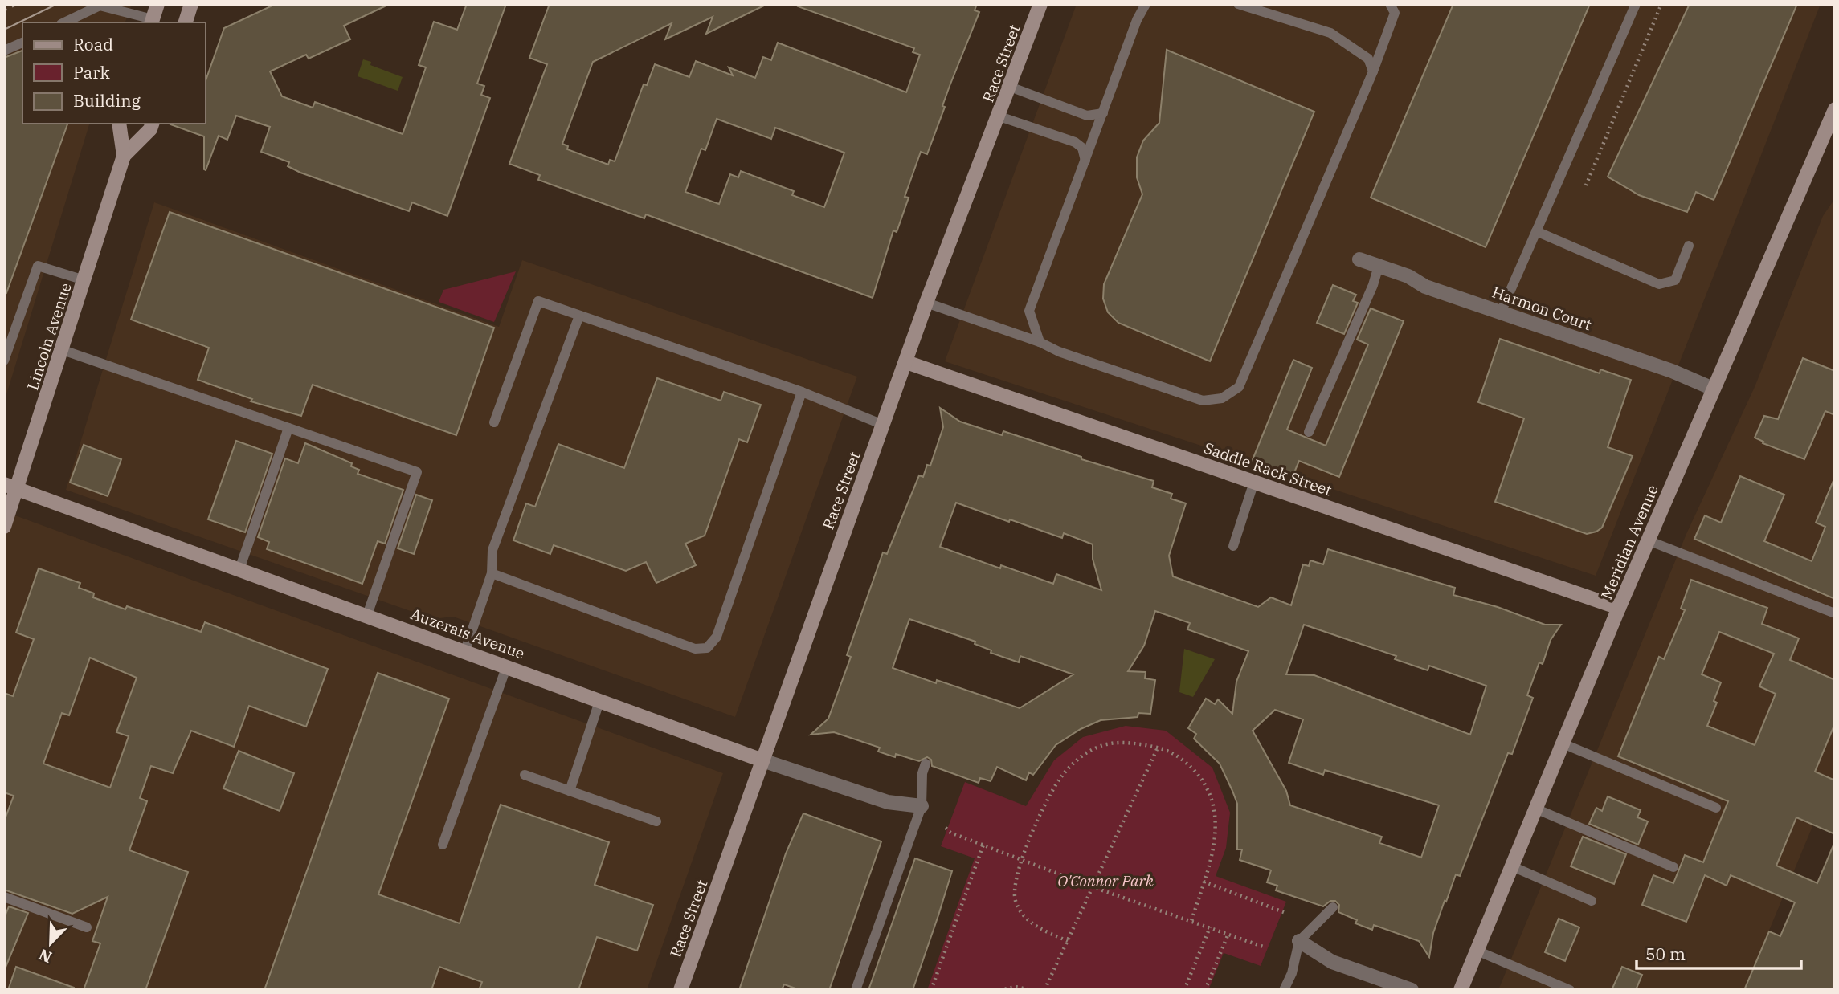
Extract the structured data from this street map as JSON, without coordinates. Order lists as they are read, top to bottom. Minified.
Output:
{"streets":{"main road":["Race Street","Lincoln Avenue","Saddle Rack Street","Meridian Avenue","Auzerais Avenue"],"street":["Harmon Court"]},"crossings":[["Race Street","Saddle Rack Street"],["Race Street","Auzerais Avenue"],["Harmon Court","Meridian Avenue"],["Lincoln Avenue","Auzerais Avenue"],["Saddle Rack Street","Meridian Avenue"]],"parks":["O'Connor Park"],"legend":["Road","Park","Building"],"scale_bar":"50 m","north":"bottom left"}
